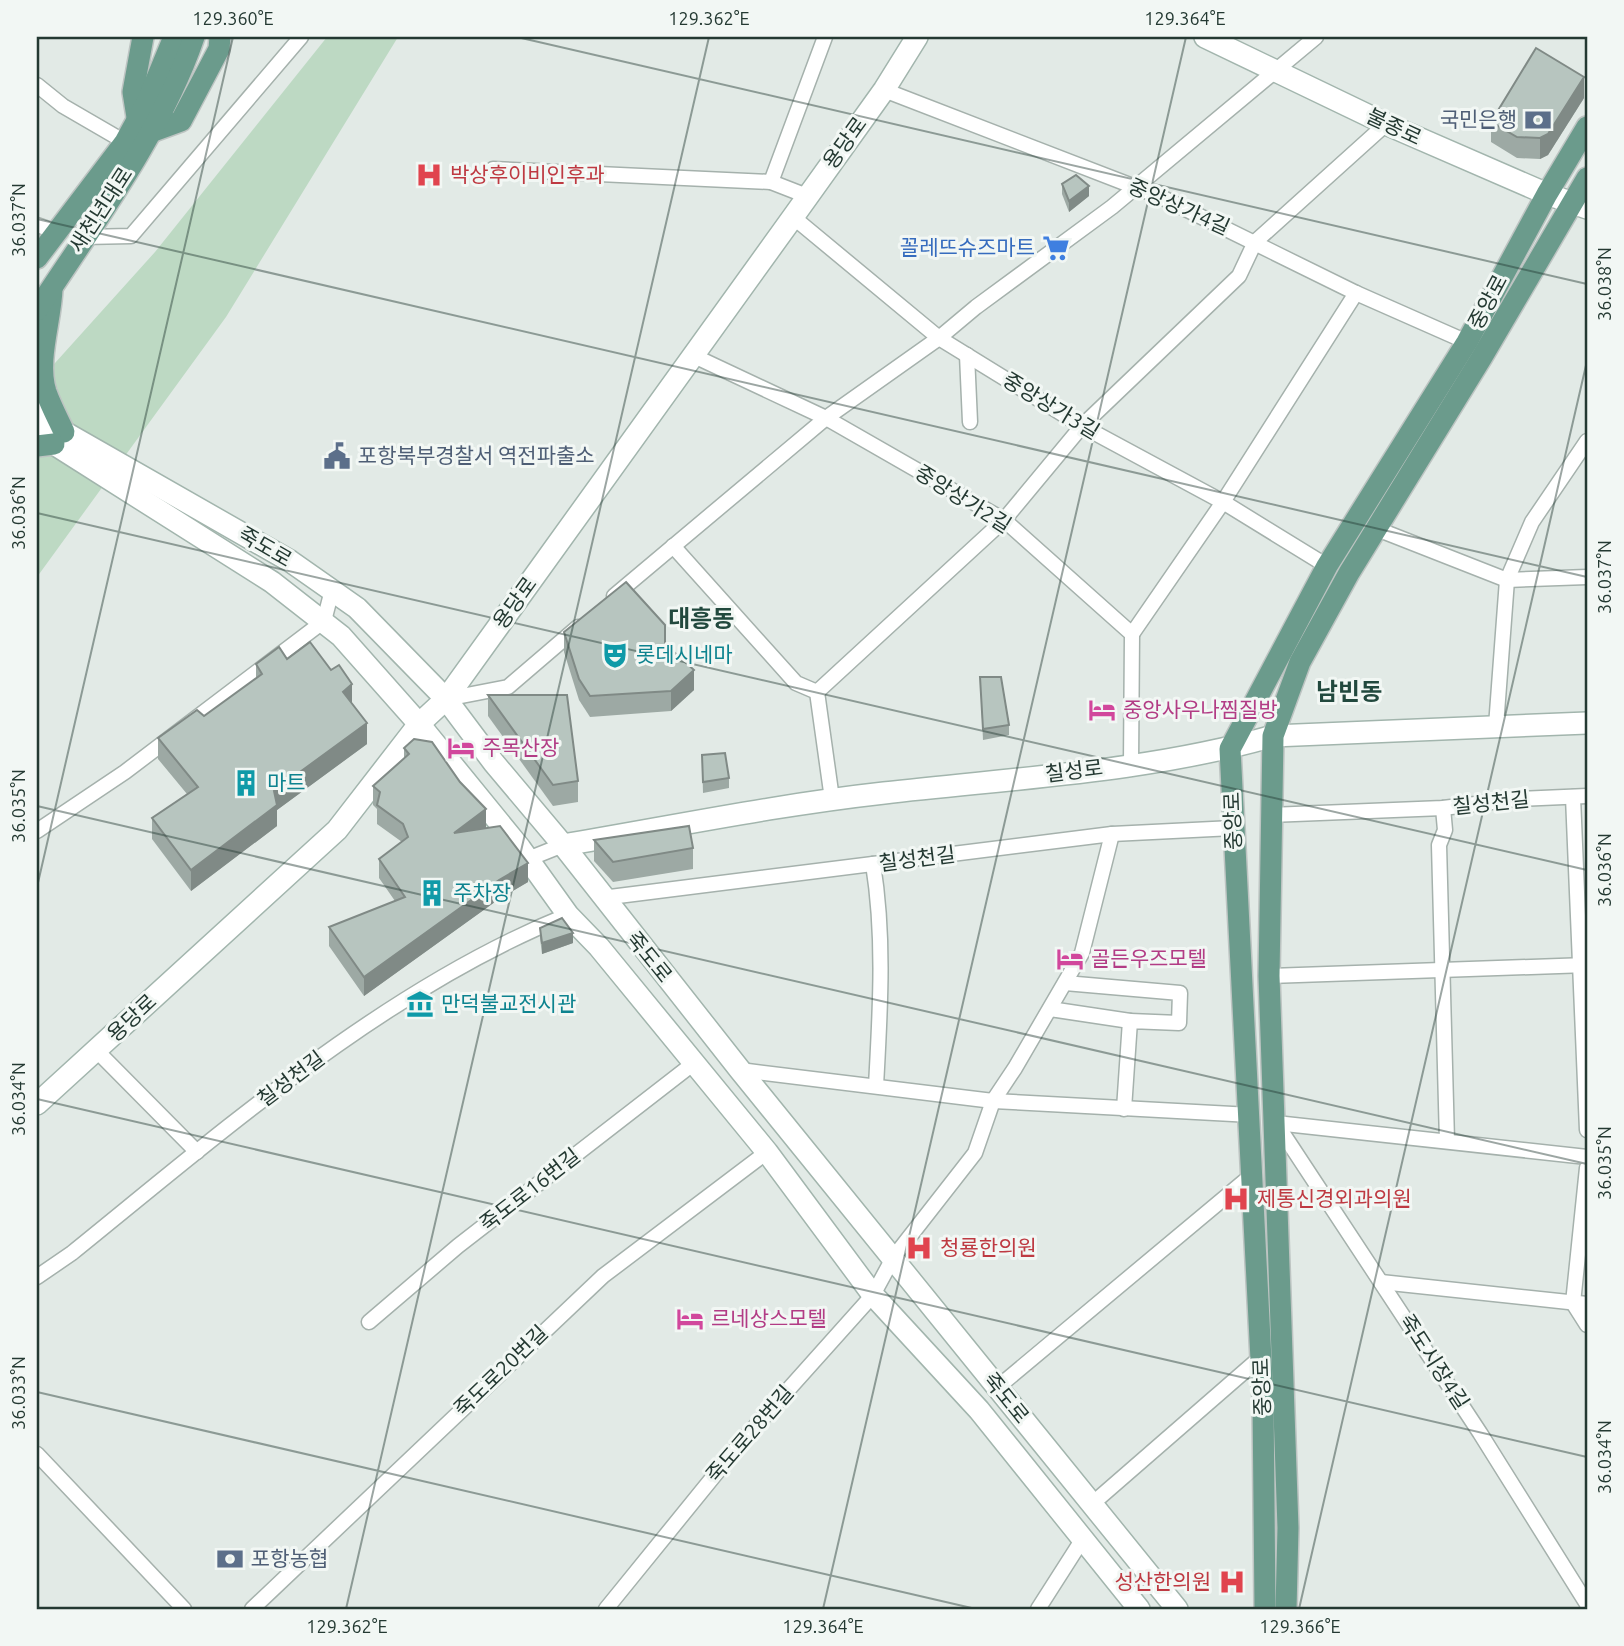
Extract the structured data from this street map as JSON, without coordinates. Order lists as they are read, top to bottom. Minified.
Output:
{"streets":{"main road":["불종로","용당로","새천년대로","중앙로","죽도로","칠성로"],"street":["중앙상가4길","중앙상가3길","중앙상가2길","칠성천길","죽도로16번길","죽도시장4길","죽도로20번길","죽도로28번길"]},"crossings":[["불종로","중앙로"],["용당로","중앙상가4길"],["용당로","중앙상가3길"],["용당로","중앙상가2길"],["용당로","죽도로"],["중앙상가4길","중앙로"],["중앙로","중앙상가3길"],["중앙로","칠성로"],["중앙로","칠성천길"],["중앙로","죽도시장4길"],["죽도로","칠성로"],["죽도로","칠성천길"],["죽도로","죽도로16번길"],["죽도로","죽도로20번길"],["죽도로","죽도로28번길"],["칠성천길","죽도로28번길"]],"districts":["대흥동","남빈동"],"places":{"bank":["국민은행","포항농협"],"hospital":["박상후이비인후과","제통신경외과의원","청룡한의원","성산한의원"],"supermarket":["꼴레뜨슈즈마트"],"public building":["포항북부경찰서 역전파출소"],"theatre":["롯데시네마"],"hotel":["중앙사우나찜질방","주목산장","골든우즈모텔","르네상스모텔"],"building":["마트","주차장"],"museum":["만덕불교전시관"]},"coordinates":["129.360°E","129.362°E","129.364°E","36.037°N","36.038°N","36.036°N","36.035°N","36.034°N","36.033°N","129.366°E"]}
